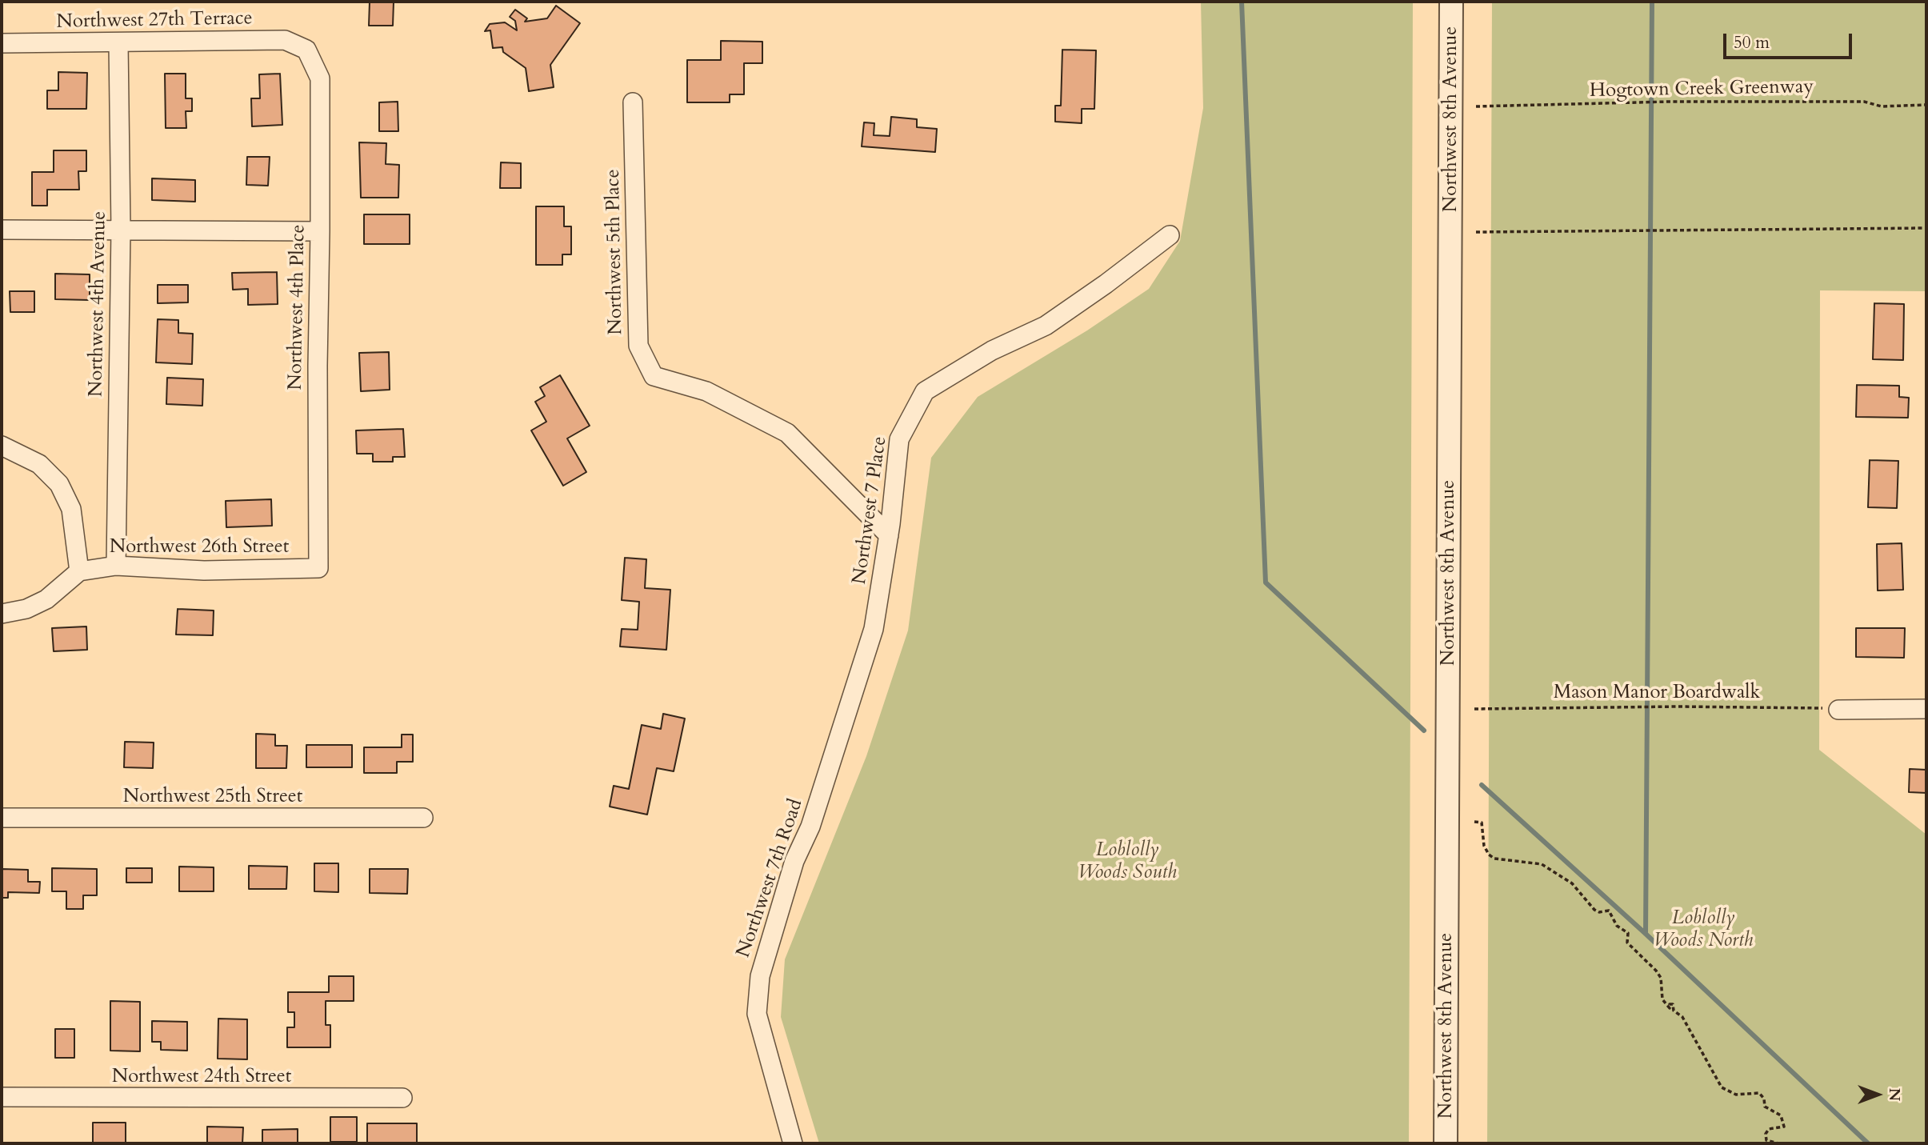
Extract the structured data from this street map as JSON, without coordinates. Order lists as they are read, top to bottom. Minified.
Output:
{"streets":{"street":["Northwest 27th Terrace","Northwest 8th Avenue","Northwest 5th Place","Northwest 4th Avenue","Northwest 4th Place","Northwest 7 Place","Northwest 26th Street","Northwest 25th Street","Northwest 7th Road","Northwest 24th Street"],"path":["Hogtown Creek Greenway","Mason Manor Boardwalk"]},"crossings":[["Northwest 27th Terrace","Northwest 4th Avenue"],["Northwest 27th Terrace","Northwest 4th Place"],["Northwest 5th Place","Northwest 7 Place"],["Northwest 4th Avenue","Northwest 26th Street"],["Northwest 4th Place","Northwest 26th Street"],["Northwest 7 Place","Northwest 7th Road"]],"parks":["Loblolly Woods South","Loblolly Woods North"],"scale_bar":"50 m","north":"right"}
